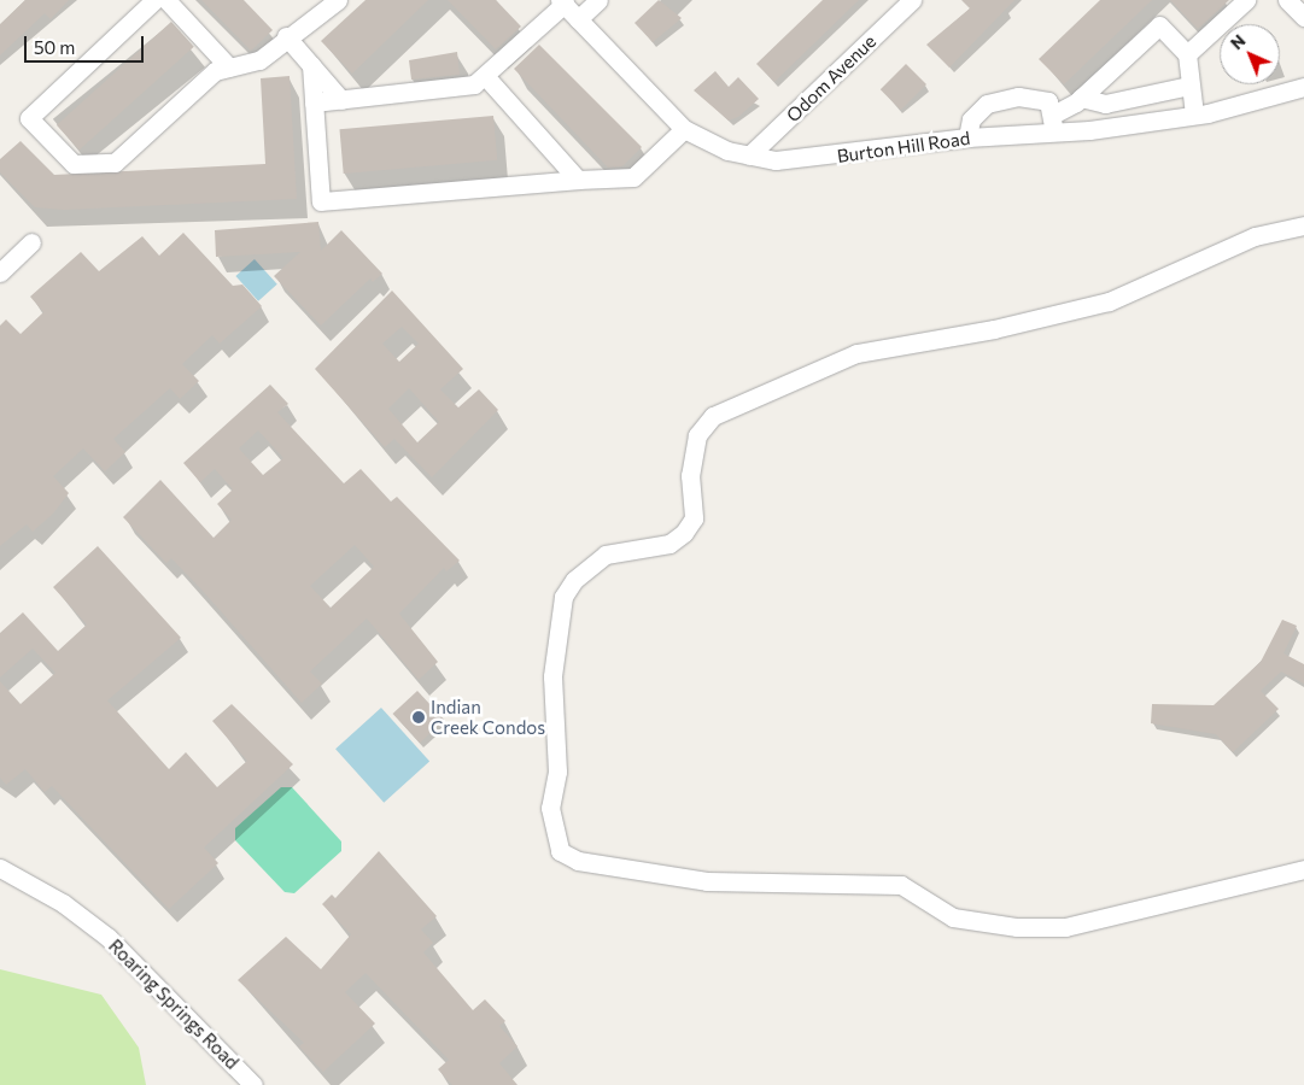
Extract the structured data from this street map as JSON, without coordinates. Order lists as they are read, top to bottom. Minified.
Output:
{"streets":{"street":["Odom Avenue","Burton Hill Road","Roaring Springs Road"]},"crossings":[["Odom Avenue","Burton Hill Road"]],"places":["Indian Creek Condos"],"scale_bar":"50 m","north":"top left"}
